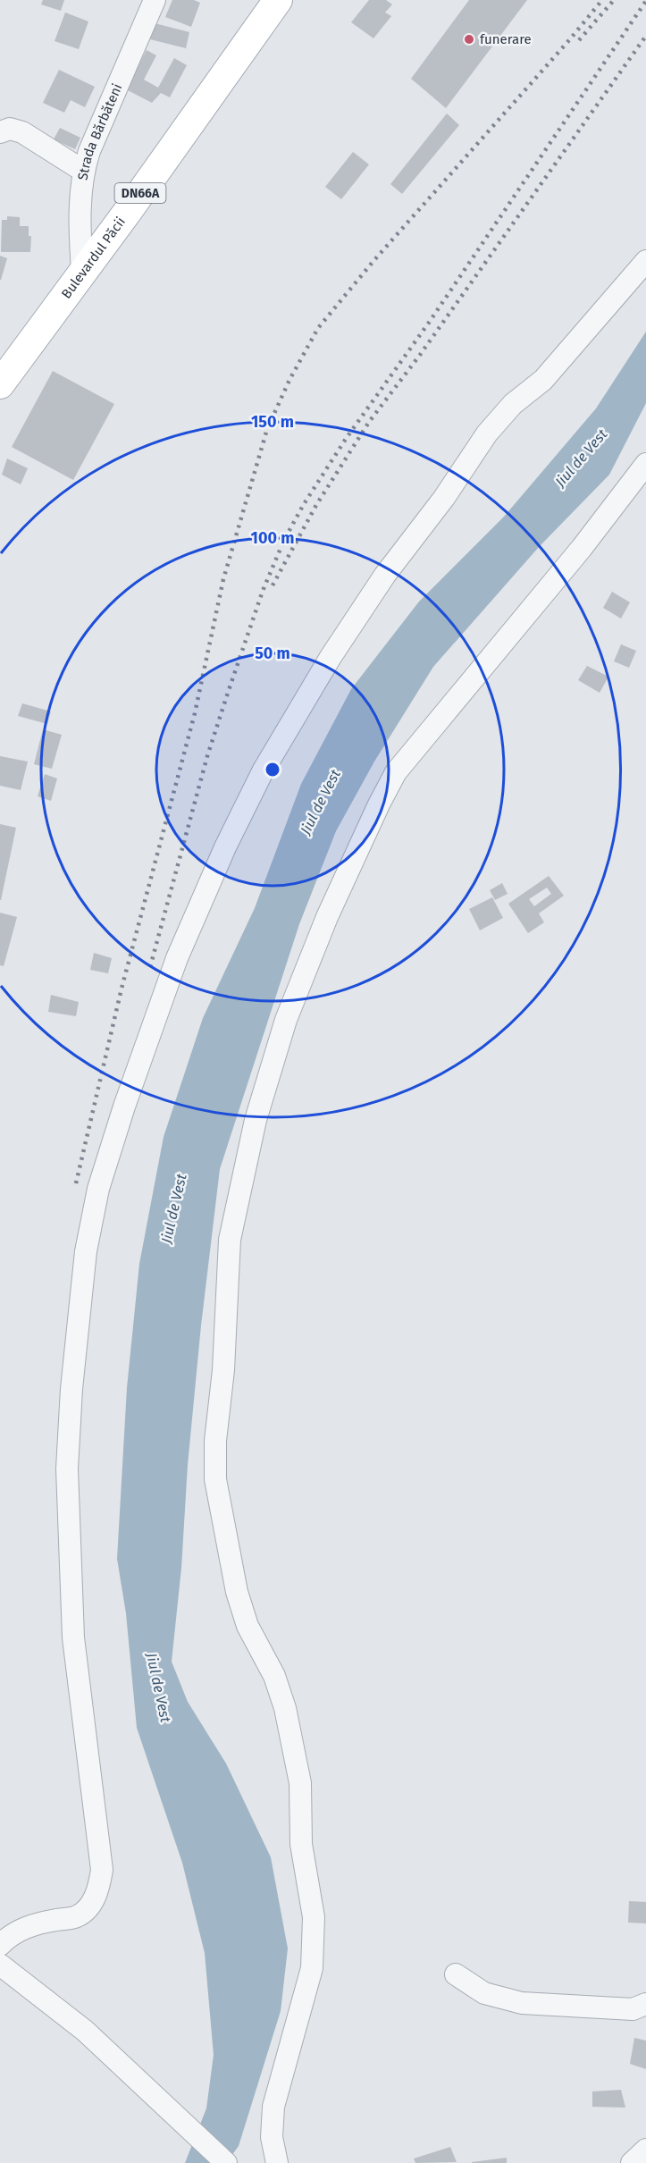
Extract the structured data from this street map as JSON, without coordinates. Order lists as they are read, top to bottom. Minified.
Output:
{"streets":{"main road":["DN66A","Bulevardul Păcii"],"street":["Strada Bărbăteni"]},"crossings":[["Strada Bărbăteni","Bulevardul Păcii"]],"water":["Jiul de Vest"],"places":["funerare"],"rings":["150 m","100 m","50 m"]}
